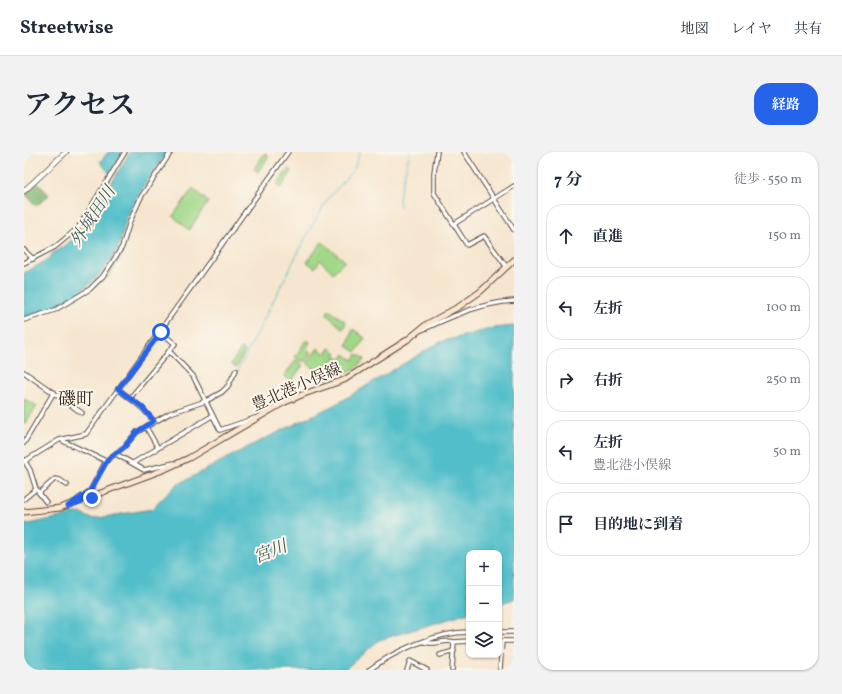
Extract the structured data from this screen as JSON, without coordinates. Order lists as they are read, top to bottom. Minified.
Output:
{"streets":{"main road":["豊北港小俣線"]},"districts":["磯町"],"water":["外城田川","宮川"],"page":{"header":"Streetwise","nav":["地図","レイヤ","共有"],"title":"アクセス","buttons":"経路","heading":["7 分","徒歩 · 550 m"],"list":[["直進","150 m"],["左折","100 m"],["右折","250 m"],["左折","豊北港小俣線","50 m"],"目的地に到着"],"map_buttons":["+","−"]}}
